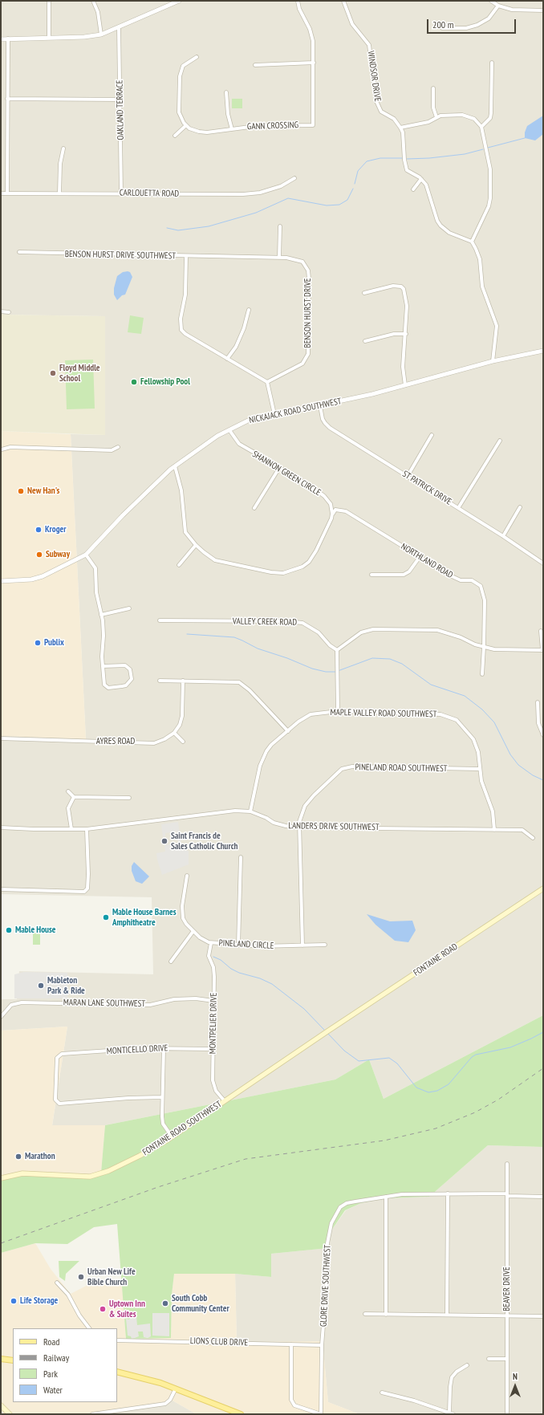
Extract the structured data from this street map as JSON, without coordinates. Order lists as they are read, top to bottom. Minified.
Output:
{"streets":{"main road":["FONTAINE ROAD","FONTAINE ROAD SOUTHWEST"],"street":["WINDSOR DRIVE","OAKLAND TERRACE","GANN CROSSING","CARLOUETTA ROAD","BENSON HURST DRIVE SOUTHWEST","BENSON HURST DRIVE","NICKAJACK ROAD SOUTHWEST","SHANNON GREEN CIRCLE","ST PATRICK DRIVE","NORTHLAND ROAD","VALLEY CREEK ROAD","MAPLE VALLEY ROAD SOUTHWEST","AYRES ROAD","PINELAND ROAD SOUTHWEST","LANDERS DRIVE SOUTHWEST","PINELAND CIRCLE","MARAN LANE SOUTHWEST","MONTPELIER DRIVE","MONTICELLO DRIVE","GLORE DRIVE SOUTHWEST","BEAVER DRIVE","LIONS CLUB DRIVE"]},"crossings":[["OAKLAND TERRACE","CARLOUETTA ROAD"],["BENSON HURST DRIVE SOUTHWEST","BENSON HURST DRIVE"],["NICKAJACK ROAD SOUTHWEST","SHANNON GREEN CIRCLE"],["NICKAJACK ROAD SOUTHWEST","ST PATRICK DRIVE"],["SHANNON GREEN CIRCLE","NORTHLAND ROAD"],["MAPLE VALLEY ROAD SOUTHWEST","PINELAND ROAD SOUTHWEST"],["MAPLE VALLEY ROAD SOUTHWEST","LANDERS DRIVE SOUTHWEST"],["PINELAND ROAD SOUTHWEST","LANDERS DRIVE SOUTHWEST"],["PINELAND ROAD SOUTHWEST","PINELAND CIRCLE"],["PINELAND CIRCLE","MONTPELIER DRIVE"],["FONTAINE ROAD","FONTAINE ROAD SOUTHWEST"],["MARAN LANE SOUTHWEST","MONTPELIER DRIVE"],["MONTPELIER DRIVE","MONTICELLO DRIVE"],["MONTPELIER DRIVE","FONTAINE ROAD SOUTHWEST"],["GLORE DRIVE SOUTHWEST","BEAVER DRIVE"],["GLORE DRIVE SOUTHWEST","LIONS CLUB DRIVE"]],"places":["Floyd Middle School","Fellowship Pool","New Han's","Kroger","Subway","Publix","Saint Francis de Sales Catholic Church","Mable House Barnes Amphitheatre","Mable House","Mableton Park & Ride","Marathon","Urban New Life Bible Church","Life Storage","South Cobb Community Center","Uptown Inn & Suites"],"legend":["Road","Railway","Park","Water"],"scale_bar":"200 m","north":"top"}
